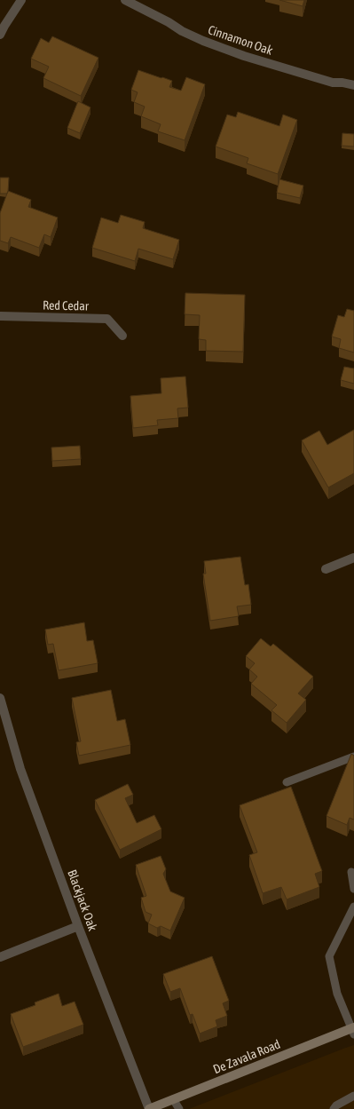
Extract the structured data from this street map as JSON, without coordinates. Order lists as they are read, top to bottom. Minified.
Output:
{"streets":{"main road":["De Zavala Road"],"street":["Cinnamon Oak","Red Cedar","Blackjack Oak"]},"crossings":[["Blackjack Oak","De Zavala Road"]]}
